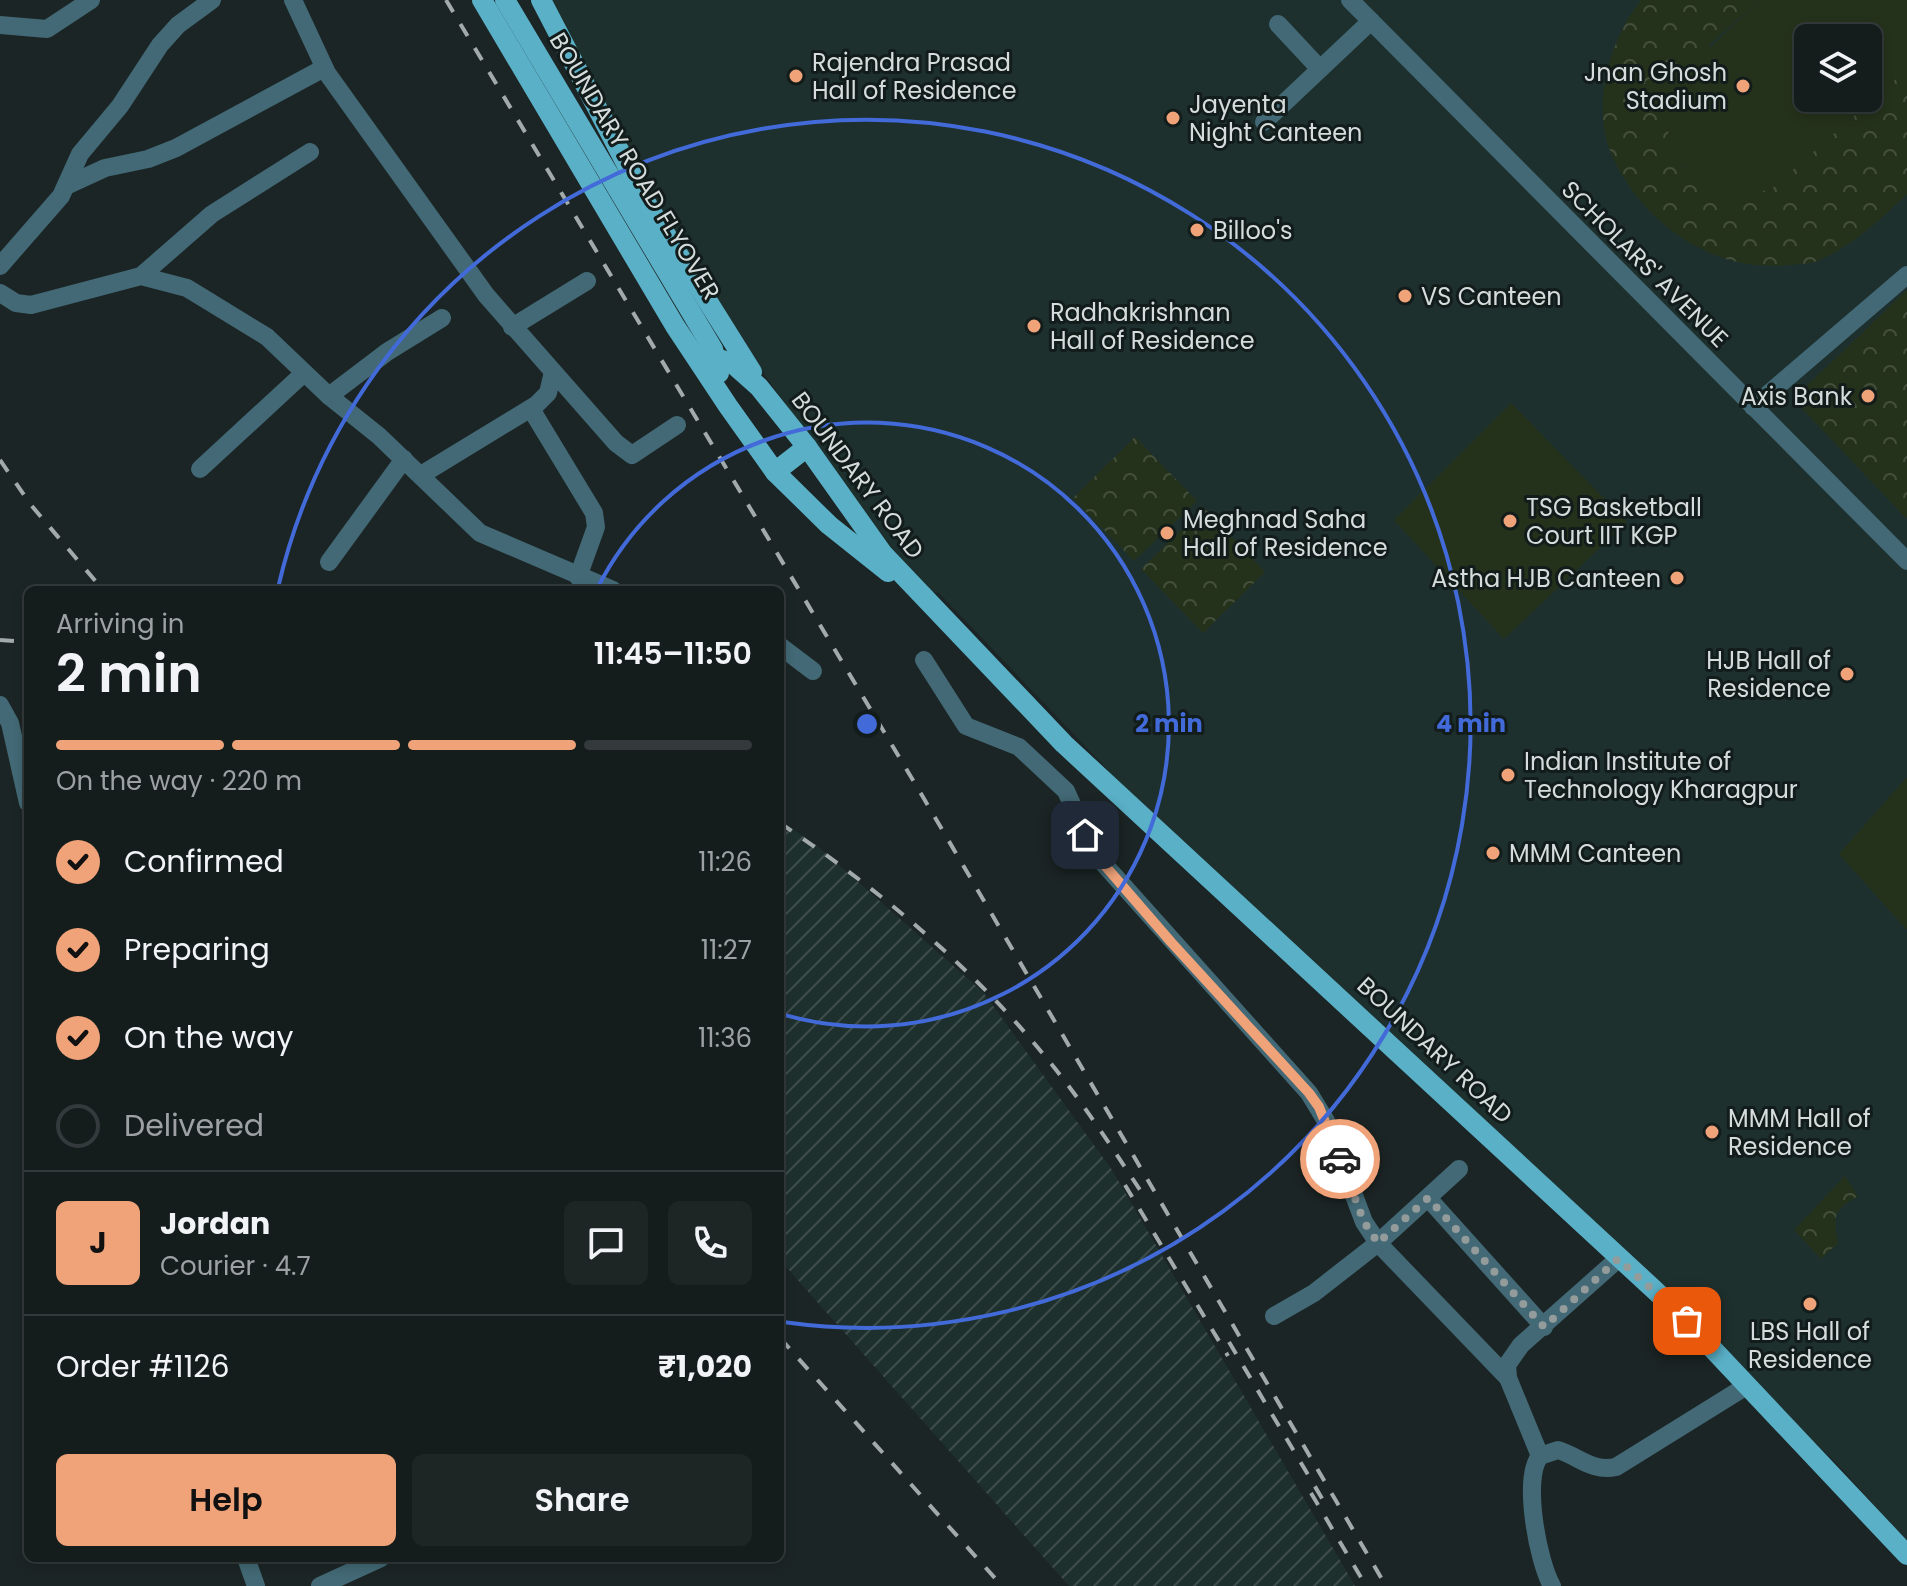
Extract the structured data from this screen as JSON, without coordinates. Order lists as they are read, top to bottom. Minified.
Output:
{"streets":{"main road":["BOUNDARY ROAD FLYOVER","BOUNDARY ROAD"],"street":["SCHOLARS' AVENUE"]},"crossings":[["BOUNDARY ROAD FLYOVER","BOUNDARY ROAD"]],"places":["Rajendra Prasad Hall of Residence","Jnan Ghosh Stadium","Jayenta Night Canteen","Billoo's","VS Canteen","Radhakrishnan Hall of Residence","Axis Bank","TSG Basketball Court IIT KGP","Meghnad Saha Hall of Residence","Astha HJB Canteen","HJB Hall of Residence","Indian Institute of Technology Kharagpur","MMM Canteen","MMM Hall of Residence","LBS Hall of Residence"],"page":{"heading":["2 min","Arriving in","11:45–11:50"],"panel":["Jordan","Courier · 4.7","Order #1126","₹1,020"],"bar":"On the way · 220 m","list":[["Confirmed","11:26"],["Preparing","11:27"],["On the way","11:36"],"Delivered"],"round":"J","buttons":["Help","Share"]},"rings":["2 min","4 min"]}
